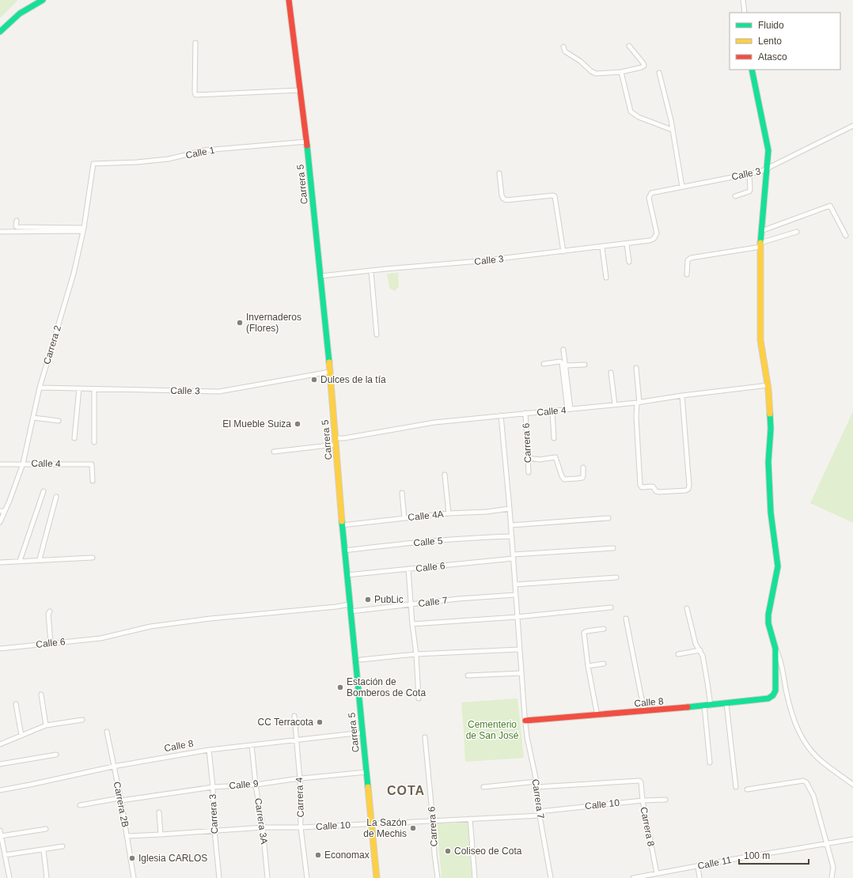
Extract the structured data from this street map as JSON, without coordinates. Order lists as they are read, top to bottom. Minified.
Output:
{"streets":{"main road":["Carrera 5","Calle 8"],"street":["Calle 1","Calle 3","Carrera 2","Calle 4","Carrera 6","Calle 4A","Calle 5","Calle 6","Calle 7","Calle 9","Carrera 4","Carrera 7","Carrera 2B","Calle 10","Carrera 3","Carrera 3A","Carrera 8","Calle 11"]},"crossings":[["Calle 1","Carrera 5"],["Calle 1","Carrera 2"],["Calle 3","Carrera 5"],["Calle 3","Carrera 2"],["Carrera 5","Calle 4"],["Carrera 5","Calle 4A"],["Carrera 5","Calle 5"],["Carrera 5","Calle 6"],["Carrera 5","Calle 7"],["Carrera 5","Calle 8"],["Carrera 5","Calle 9"],["Carrera 5","Calle 10"],["Carrera 2","Calle 4"],["Calle 4","Carrera 6"],["Calle 4","Carrera 7"],["Carrera 6","Calle 10"],["Calle 4A","Carrera 7"],["Calle 5","Carrera 7"],["Calle 6","Carrera 7"],["Calle 7","Carrera 7"],["Calle 8","Carrera 4"],["Calle 8","Carrera 7"],["Calle 8","Carrera 2B"],["Calle 8","Carrera 3"],["Calle 8","Carrera 3A"],["Calle 9","Carrera 4"],["Calle 9","Carrera 2B"],["Calle 9","Carrera 3"],["Calle 9","Carrera 3A"],["Carrera 4","Calle 10"],["Carrera 7","Calle 10"],["Carrera 7","Carrera 8"],["Carrera 2B","Calle 10"],["Calle 10","Carrera 3"],["Calle 10","Carrera 3A"],["Calle 10","Carrera 8"],["Carrera 8","Calle 11"]],"districts":["COTA"],"parks":["Cementerio de San José"],"places":["Invernaderos (Flores)","Dulces de la tía","El Mueble Suiza","PubLic","Estación de Bomberos de Cota","CC Terracota","La Sazón de Mechis","Coliseo de Cota","Economax","Iglesia CARLOS"],"legend":["Fluido","Lento","Atasco"],"scale_bar":"100 m"}
